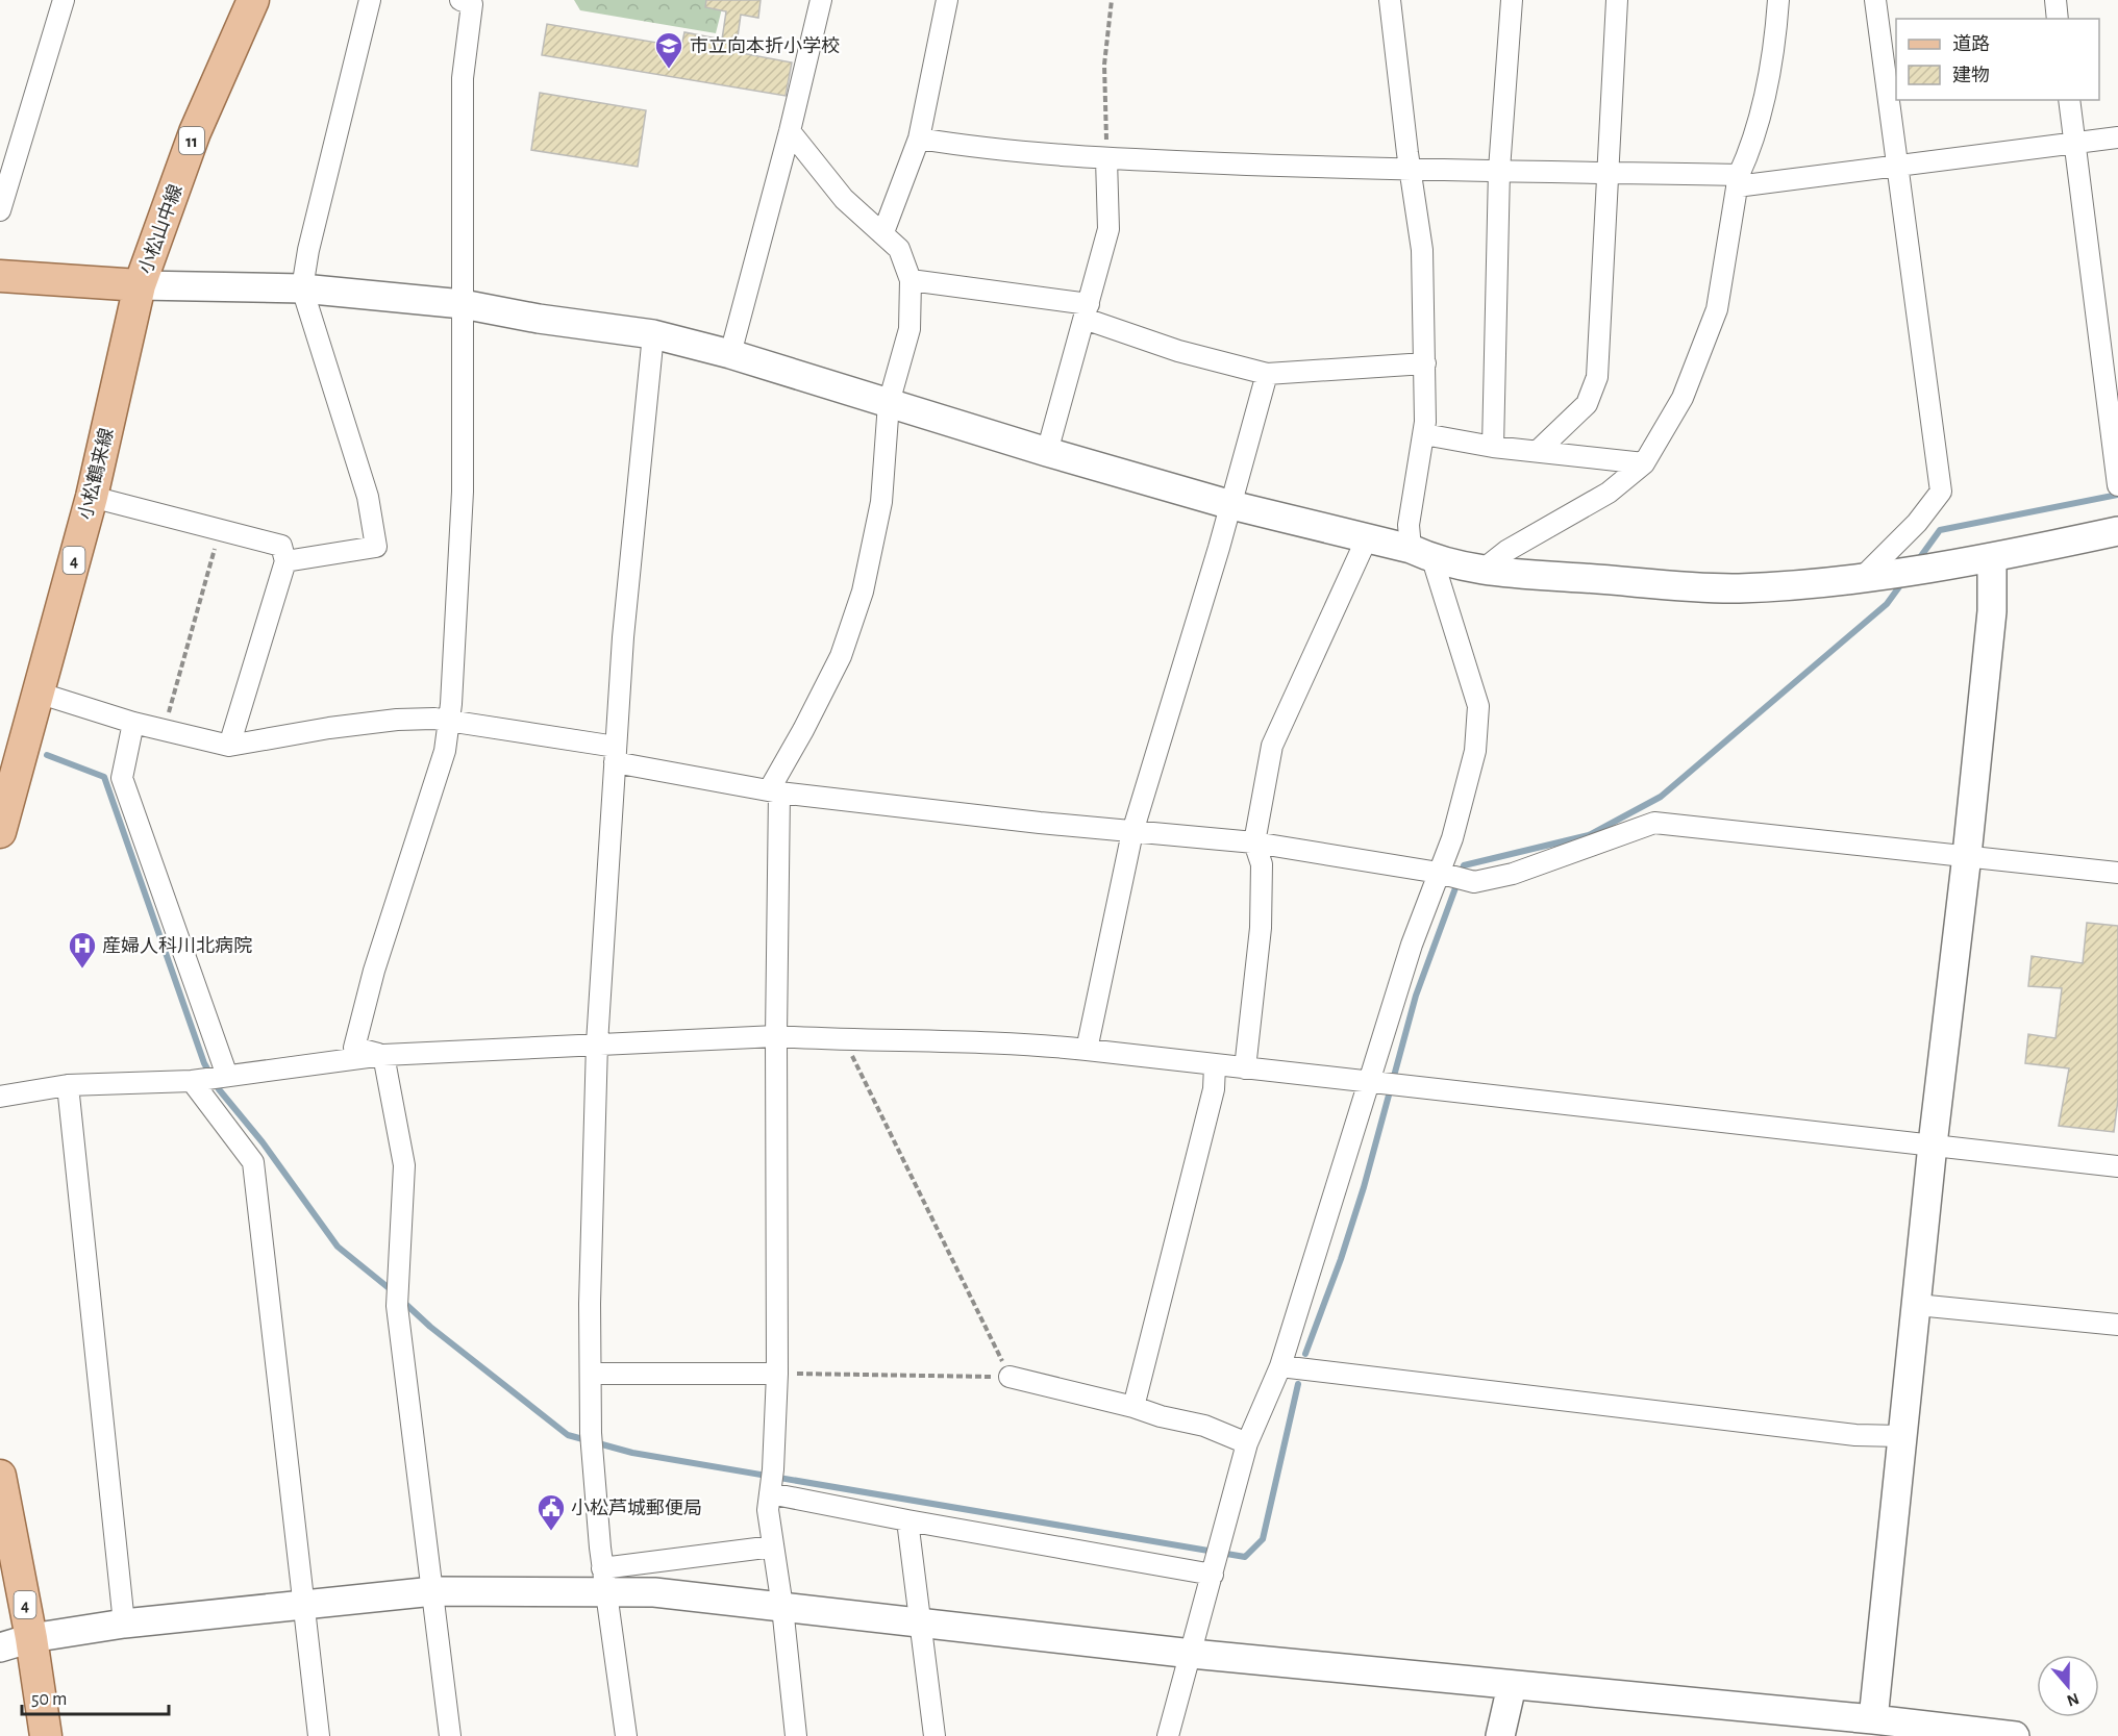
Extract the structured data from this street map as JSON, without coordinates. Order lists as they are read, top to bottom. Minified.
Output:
{"streets":{"main road":["11","小松山中線","小松鶴来線","4"]},"crossings":[["小松山中線","小松鶴来線"]],"places":{"school or university":["市立向本折小学校"],"hospital":["産婦人科川北病院"],"public building":["小松芦城郵便局"]},"legend":["道路","建物"],"scale_bar":"50 m","north":"bottom"}
